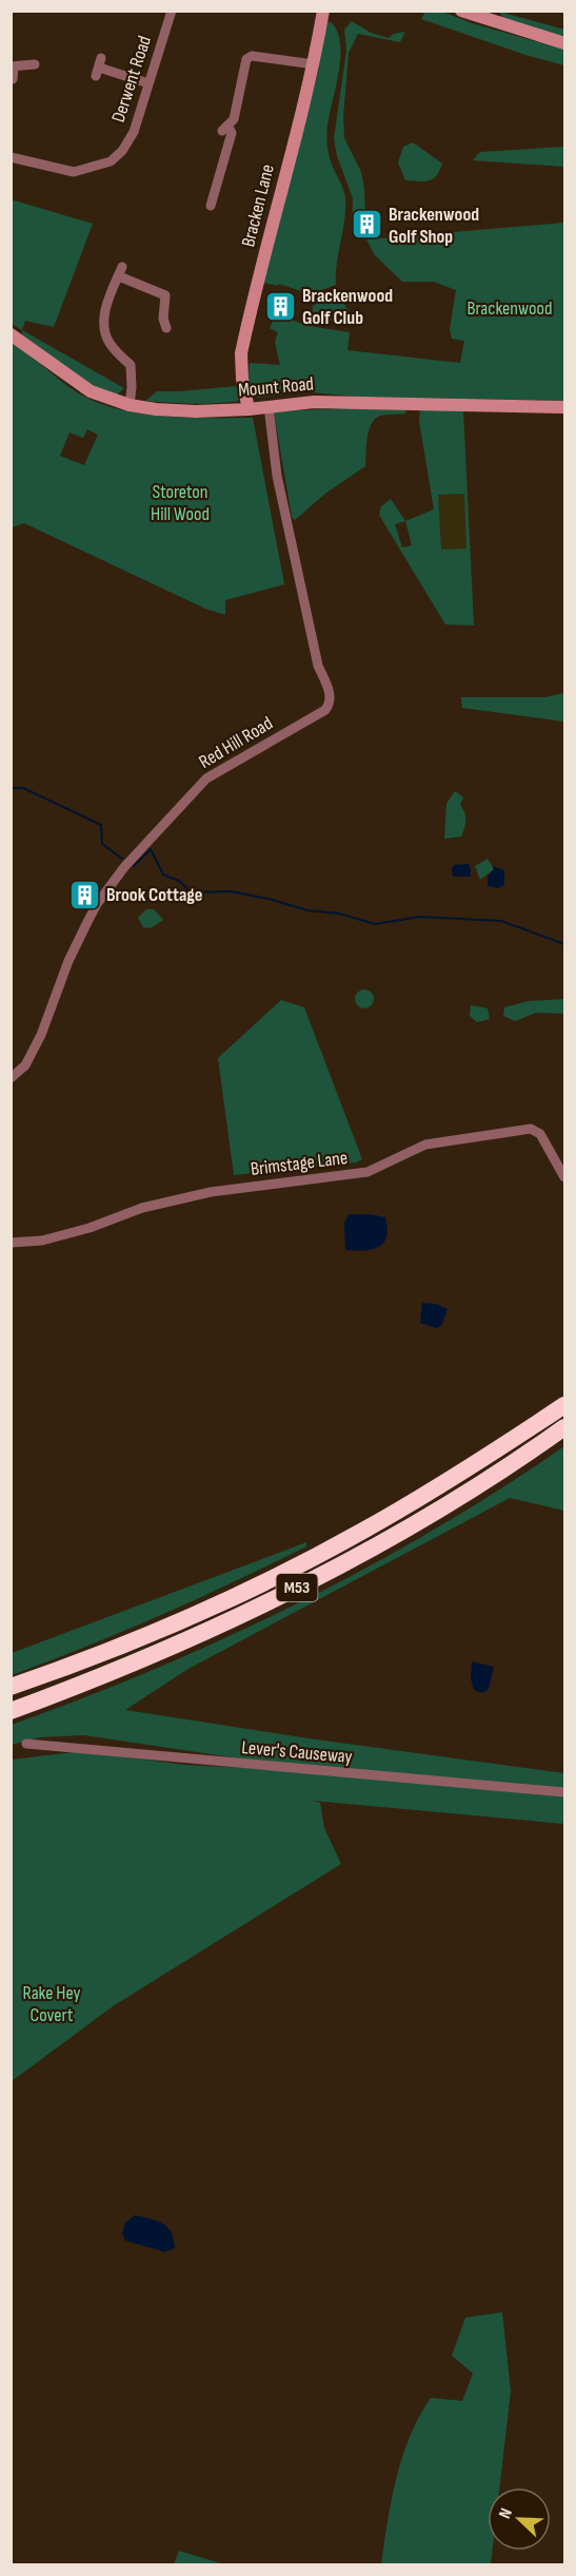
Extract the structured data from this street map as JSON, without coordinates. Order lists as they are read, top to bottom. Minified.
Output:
{"streets":{"highway":["M53"],"main road":["Bracken Lane","Mount Road"],"street":["Derwent Road","Red Hill Road","Brimstage Lane","Lever's Causeway"]},"crossings":[["Bracken Lane","Mount Road"],["Mount Road","Red Hill Road"]],"parks":["Brackenwood","Storeton Hill Wood","Rake Hey Covert"],"places":{"building":["Brackenwood Golf Shop","Brackenwood Golf Club","Brook Cottage"]},"north":"top left"}
